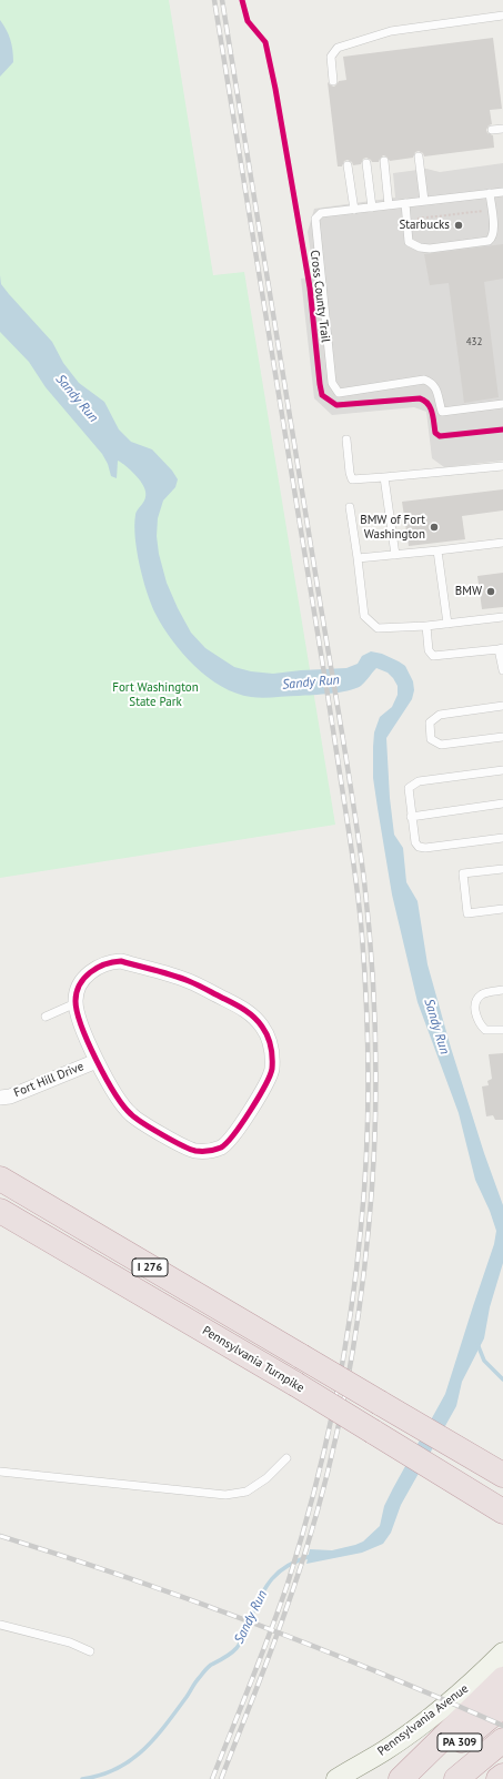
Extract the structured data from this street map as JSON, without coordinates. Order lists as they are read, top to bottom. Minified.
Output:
{"streets":{"highway":["I 276","Pennsylvania Turnpike","PA 309"],"main road":["Pennsylvania Avenue"],"street":["Fort Hill Drive"],"cycle path":["Cross County Trail"]},"water":["Sandy Run"],"parks":["Fort Washington State Park"],"places":["Starbucks","BMW of Fort Washington","BMW"],"house_numbers":["432"]}
